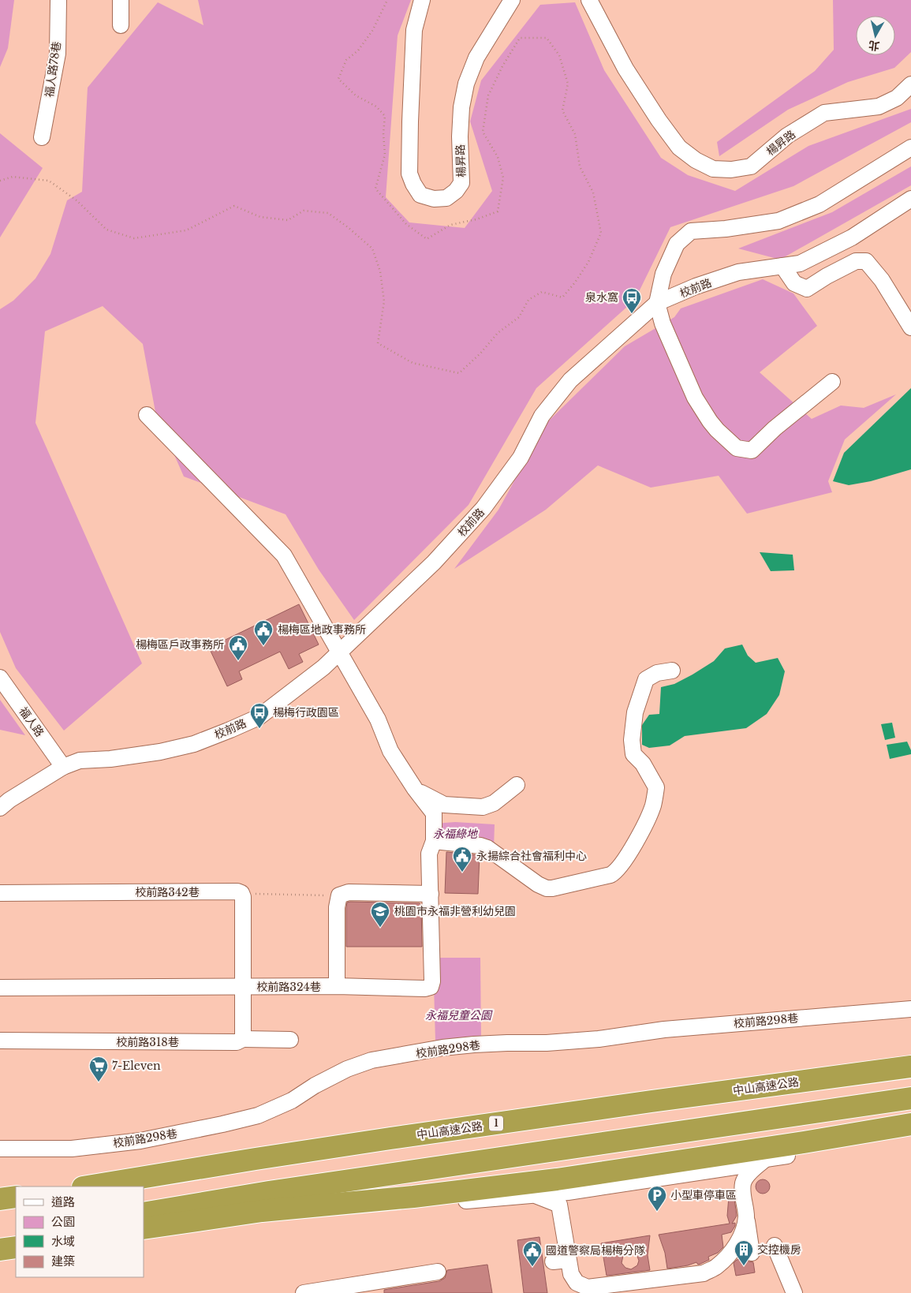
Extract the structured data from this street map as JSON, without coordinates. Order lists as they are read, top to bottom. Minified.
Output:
{"streets":{"highway":["中山高速公路","1"],"street":["福人路78巷","楊昇路","校前路","福人路","校前路342巷","校前路324巷","校前路298巷","校前路318巷"]},"crossings":[["校前路","福人路"],["校前路","校前路324巷"]],"parks":["永福綠地","永福兒童公園"],"places":{"bus stop":["泉水窩","楊梅行政園區"],"public building":["楊梅區地政事務所","楊梅區戶政事務所","永揚綜合社會福利中心","國道警察局楊梅分隊"],"school or university":["桃園市永福非營利幼兒園"],"supermarket":["7-Eleven"],"parking":["小型車停車區"],"building":["交控機房"]},"legend":["道路","公園","水域","建築"],"north":"bottom"}
